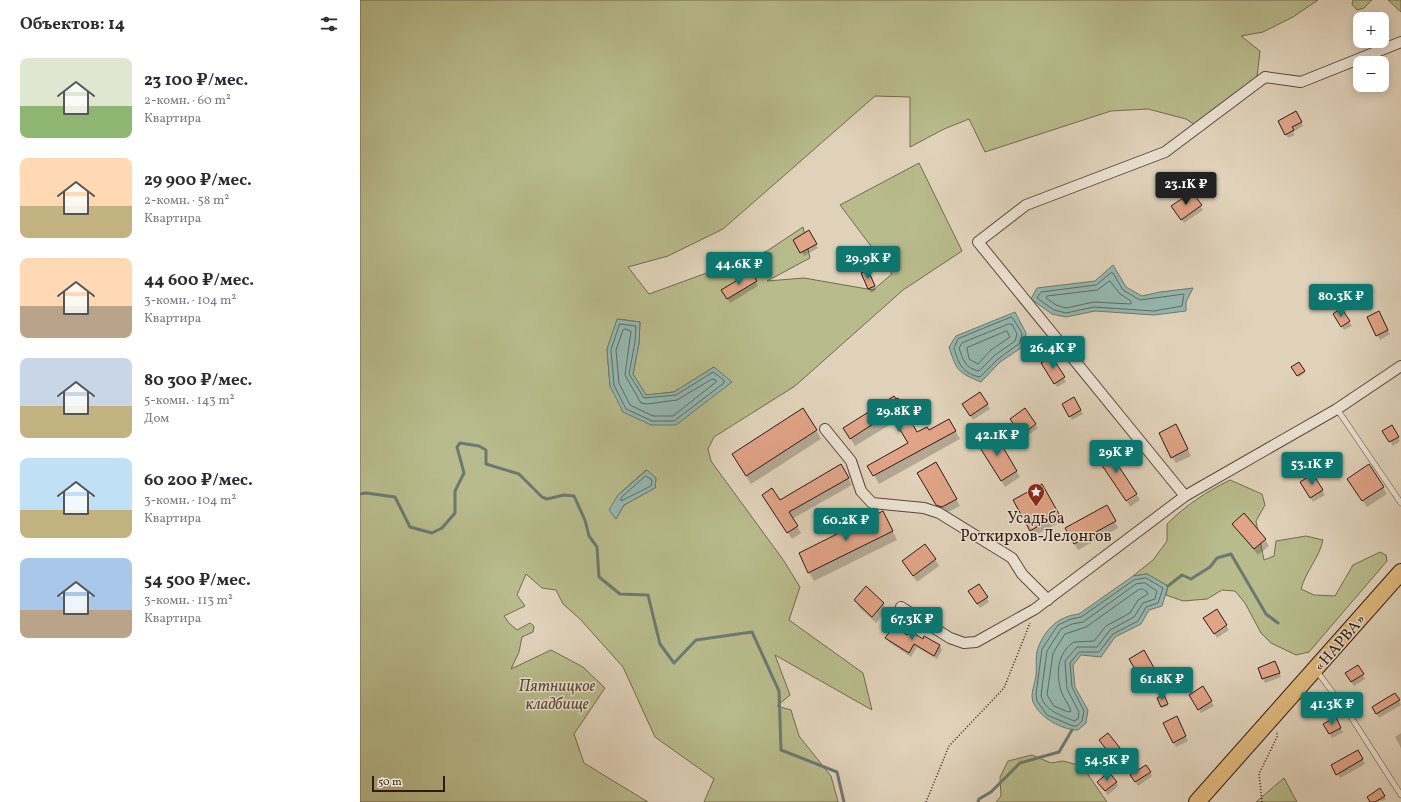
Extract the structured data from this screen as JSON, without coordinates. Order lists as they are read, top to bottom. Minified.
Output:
{"streets":{"highway":["«НАРВА»"]},"parks":["Пятницкое кладбище"],"places":{"place":["Усадьба Роткирхов-Лелонгов"]},"scale_bar":"50 m","page":{"heading":"Объектов: 14","map_buttons":["+","−"],"list":[{"name":"23 100 ₽/мес.","note":"2-комн. · 60 m² · Квартира"},{"name":"29 900 ₽/мес.","note":"2-комн. · 58 m² · Квартира"},{"name":"44 600 ₽/мес.","note":"3-комн. · 104 m² · Квартира"},{"name":"80 300 ₽/мес.","note":"5-комн. · 143 m² · Дом"},{"name":"60 200 ₽/мес.","note":"3-комн. · 104 m² · Квартира"},{"name":"54 500 ₽/мес.","note":"3-комн. · 113 m² · Квартира"}],"price":["23.1K ₽","29.9K ₽","44.6K ₽","80.3K ₽","26.4K ₽","29.8K ₽","42.1K ₽","29K ₽","53.1K ₽","60.2K ₽","67.3K ₽","61.8K ₽","41.3K ₽","54.5K ₽"],"scale":"50 m"}}
